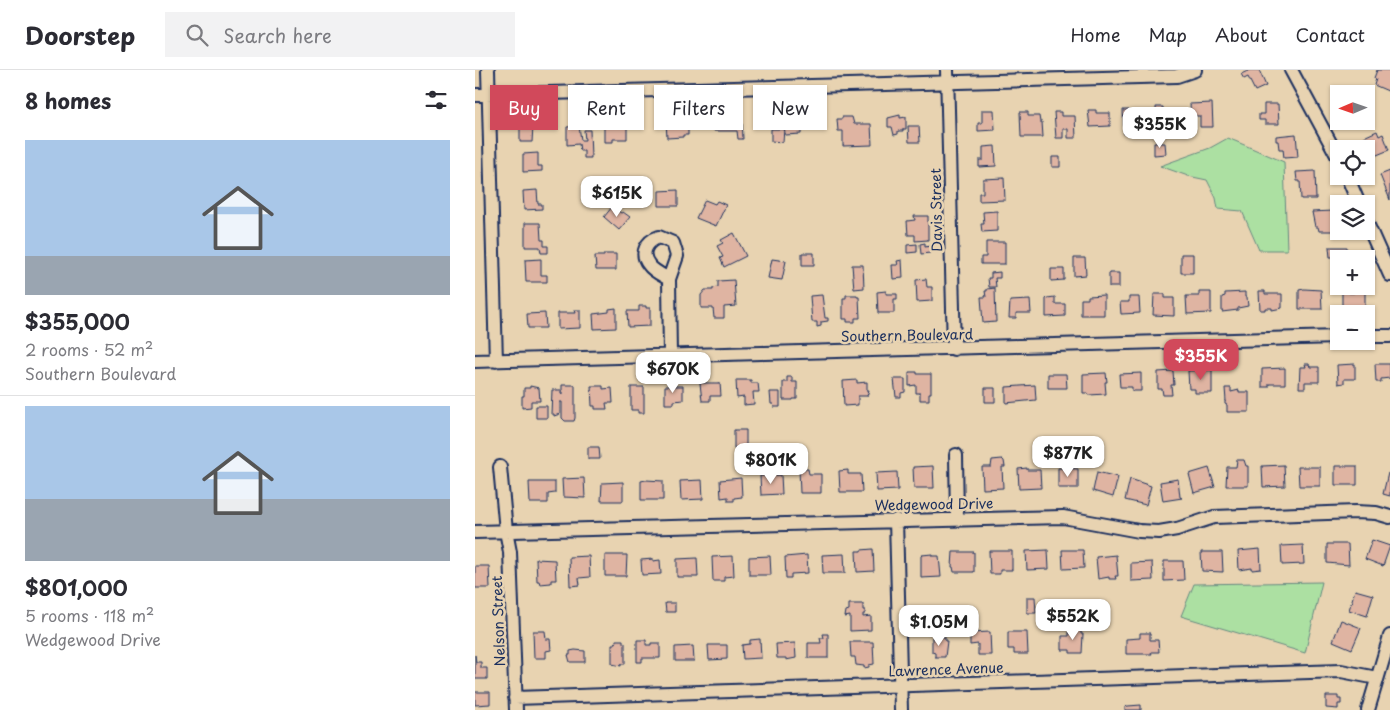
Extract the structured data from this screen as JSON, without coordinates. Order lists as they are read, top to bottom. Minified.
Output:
{"streets":{"street":["Davis Street","Southern Boulevard","Wedgewood Drive","Nelson Street","Lawrence Avenue"]},"crossings":[["Davis Street","Southern Boulevard"],["Wedgewood Drive","Nelson Street"],["Nelson Street","Lawrence Avenue"]],"north":"left","page":{"header":"Doorstep","search":"Search here","nav":["Home","Map","About","Contact"],"heading":"8 homes","map_buttons":["+","−"],"chip":["Buy","Rent","Filters","New"],"price":["$355K","$615K","$355K","$670K","$877K","$801K","$552K","$1.05M"],"list":[{"name":"$355,000","note":"2 rooms · 52 m² · Southern Boulevard"},{"name":"$801,000","note":"5 rooms · 118 m² · Wedgewood Drive"}]}}
